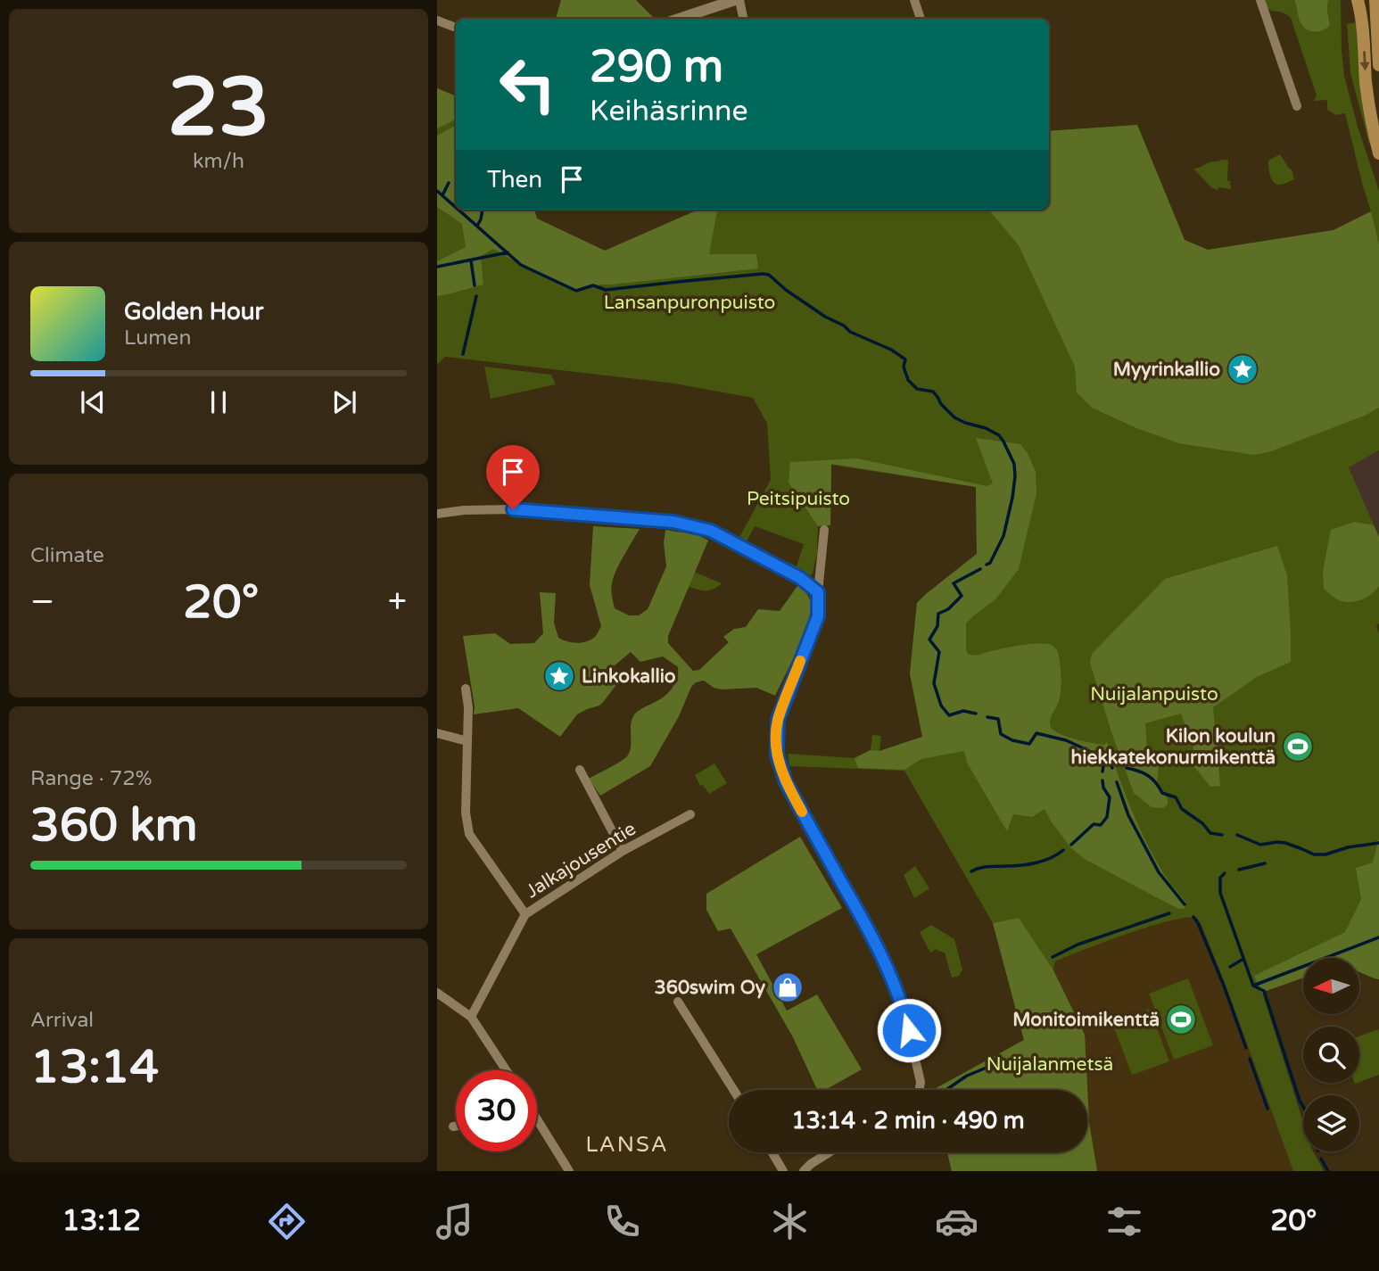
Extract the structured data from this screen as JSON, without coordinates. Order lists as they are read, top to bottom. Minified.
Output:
{"streets":{"street":["Jalkajousentie"]},"districts":["LANSA"],"parks":["Lansanpuronpuisto","Peitsipuisto","Nuijalanpuisto","Nuijalanmetsä"],"places":{"place":["Myyrinkallio","Linkokallio"],"sports":["Kilon koulun hiekkatekonurmikenttä","Monitoimikenttä"],"shop":["360swim Oy"]},"north":"left","page":{"tile":[["23","km/h"],"Climate",["Range · 72%","360 km"],["Arrival","13:14"]],"turn":["290 m","Keihäsrinne"],"then":"Then","song":["Golden Hour","Lumen"],"heat":["−","20°","+"],"limit":"30","trip":"13:14 · 2 min · 490 m","tabs":["13:12","20°"]}}
